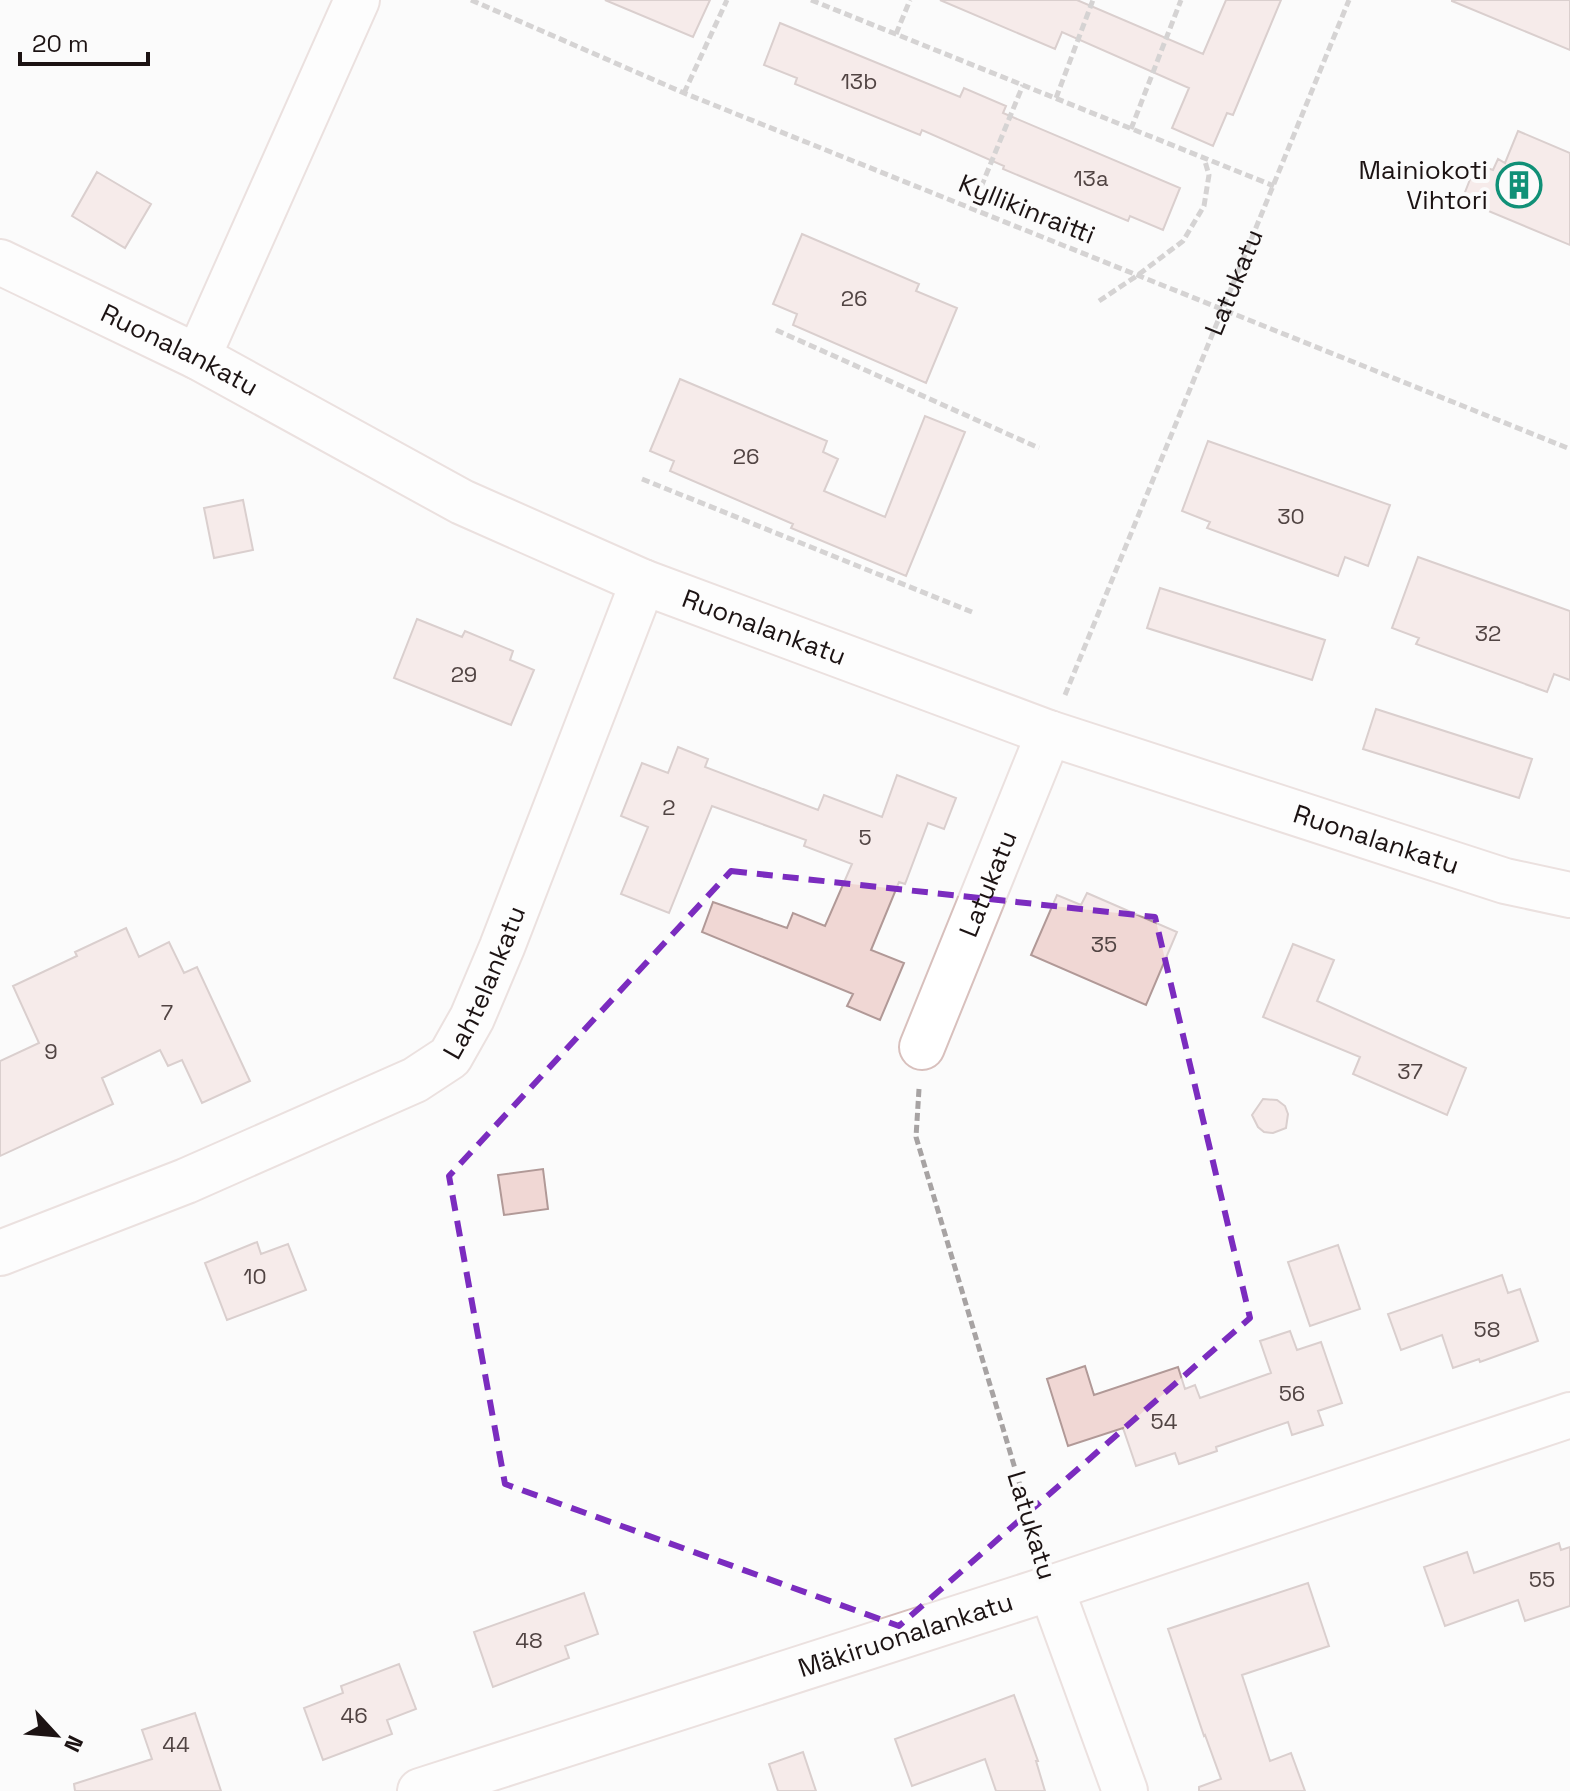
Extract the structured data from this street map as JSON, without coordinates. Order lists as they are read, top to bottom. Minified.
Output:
{"streets":{"street":["Latukatu","Ruonalankatu","Lahtelankatu","Mäkiruonalankatu"],"path":["Kyllikinraitti"]},"crossings":[["Kyllikinraitti","Latukatu"],["Latukatu","Ruonalankatu"],["Latukatu","Mäkiruonalankatu"],["Ruonalankatu","Lahtelankatu"]],"places":{"building":["Mainiokoti Vihtori"]},"house_numbers":["13b","13a","26","26","30","32","29","2","5","35","7","9","37","10","58","56","54","55","48","46","44"],"scale_bar":"20 m","north":"bottom right"}
